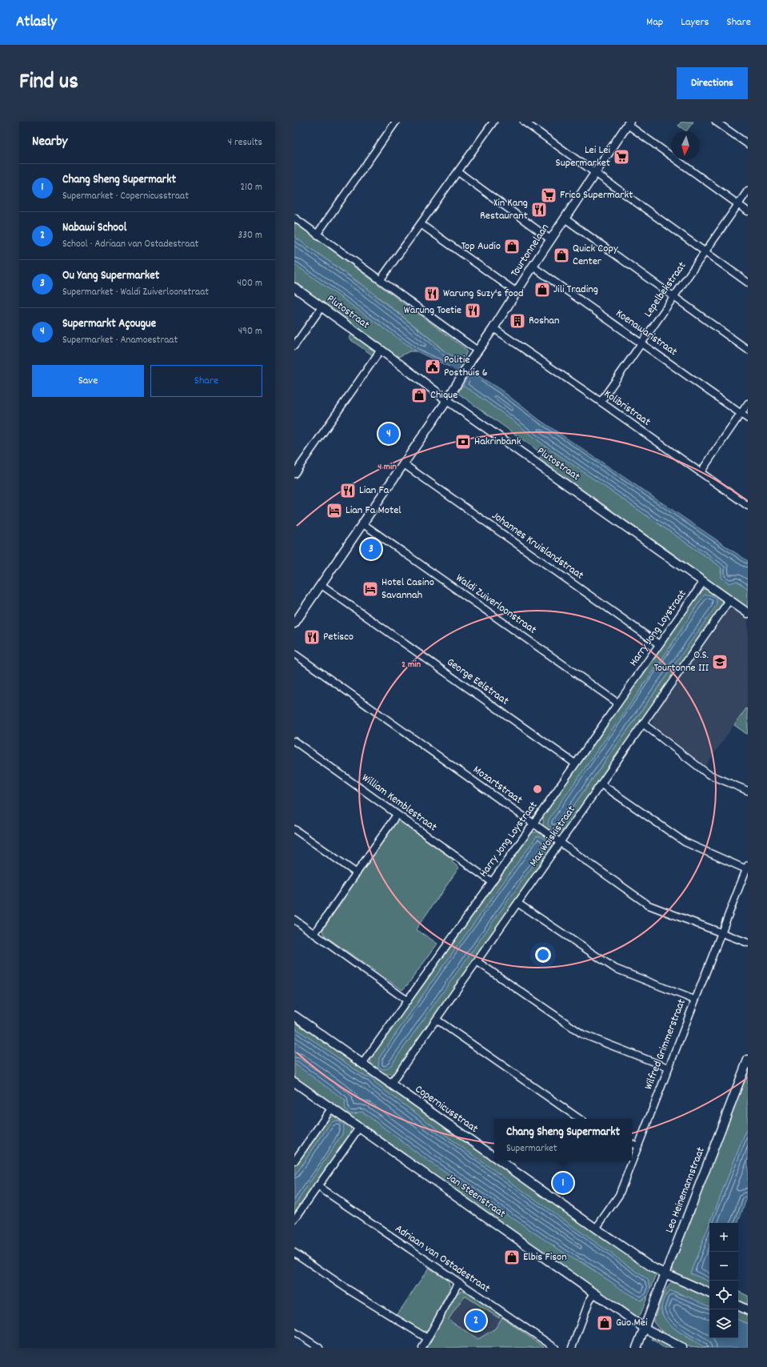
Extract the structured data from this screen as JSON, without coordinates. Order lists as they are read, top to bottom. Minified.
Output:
{"streets":{"street":["Tourtonnelaan","Lepelbekstraat","Plutostraat","Koenawaristraat","Kolibristraat","Johannes Kruislandstraat","Waldi Zuiverloonstraat","Harry Jong Loystraat","George Eelstraat","Mozartstraat","William Kemblestraat","Max Woiskistraat","Wilfred Grimmerstraat","Copernicusstraat","Leo Heinemannstraat","Jan Steenstraat","Adriaan van Ostadestraat"]},"crossings":[["Tourtonnelaan","Plutostraat"],["Tourtonnelaan","Koenawaristraat"],["Tourtonnelaan","Kolibristraat"],["Tourtonnelaan","Johannes Kruislandstraat"],["Tourtonnelaan","Waldi Zuiverloonstraat"],["Tourtonnelaan","George Eelstraat"],["Lepelbekstraat","Koenawaristraat"],["Lepelbekstraat","Kolibristraat"],["Plutostraat","Harry Jong Loystraat"],["Plutostraat","Max Woiskistraat"],["Johannes Kruislandstraat","Harry Jong Loystraat"],["Waldi Zuiverloonstraat","Harry Jong Loystraat"],["Harry Jong Loystraat","George Eelstraat"],["Harry Jong Loystraat","Mozartstraat"],["Harry Jong Loystraat","William Kemblestraat"],["Harry Jong Loystraat","Copernicusstraat"],["Mozartstraat","Max Woiskistraat"],["Mozartstraat","Wilfred Grimmerstraat"],["Max Woiskistraat","Copernicusstraat"],["Wilfred Grimmerstraat","Copernicusstraat"],["Copernicusstraat","Leo Heinemannstraat"],["Leo Heinemannstraat","Jan Steenstraat"]],"places":{"supermarket":["Lei Lei Supermarket","Frico Supermarkt"],"restaurant":["Xin Kang Restaurant","Warung Suzy's food","Warung Toetie","Lian Fa","Petisco"],"shop":["Top Audio","Quick Copy Center","Jili Trading","Chique","Elbis Fison","Guo Mei"],"building":["Roshan"],"public building":["Politie Posthuis 6"],"bank":["Hakrinbank"],"hotel":["Lian Fa Motel","Hotel Casino Savannah"],"school or university":["O.S. Tourtonne III"]},"north":"bottom","page":{"header":"Atlasly","nav":["Map","Layers","Share"],"title":"Find us","buttons":["Directions",["Save","Share"]],"heading":["Nearby","4 results"],"list":[{"mark":"1","name":"Chang Sheng Supermarkt","note":"Supermarket · Copernicusstraat","value":"210 m"},{"mark":"2","name":"Nabawi School","note":"School · Adriaan van Ostadestraat","value":"330 m"},{"mark":"3","name":"Ou Yang Supermarket","note":"Supermarket · Waldi Zuiverloonstraat","value":"400 m"},{"mark":"4","name":"Supermarkt Açougue","note":"Supermarket · Anamoestraat","value":"490 m"}],"pins":["4","3","1","2"],"popup":["Chang Sheng Supermarkt","Supermarket"],"map_buttons":["+","−"]},"rings":["4 min","2 min"]}
